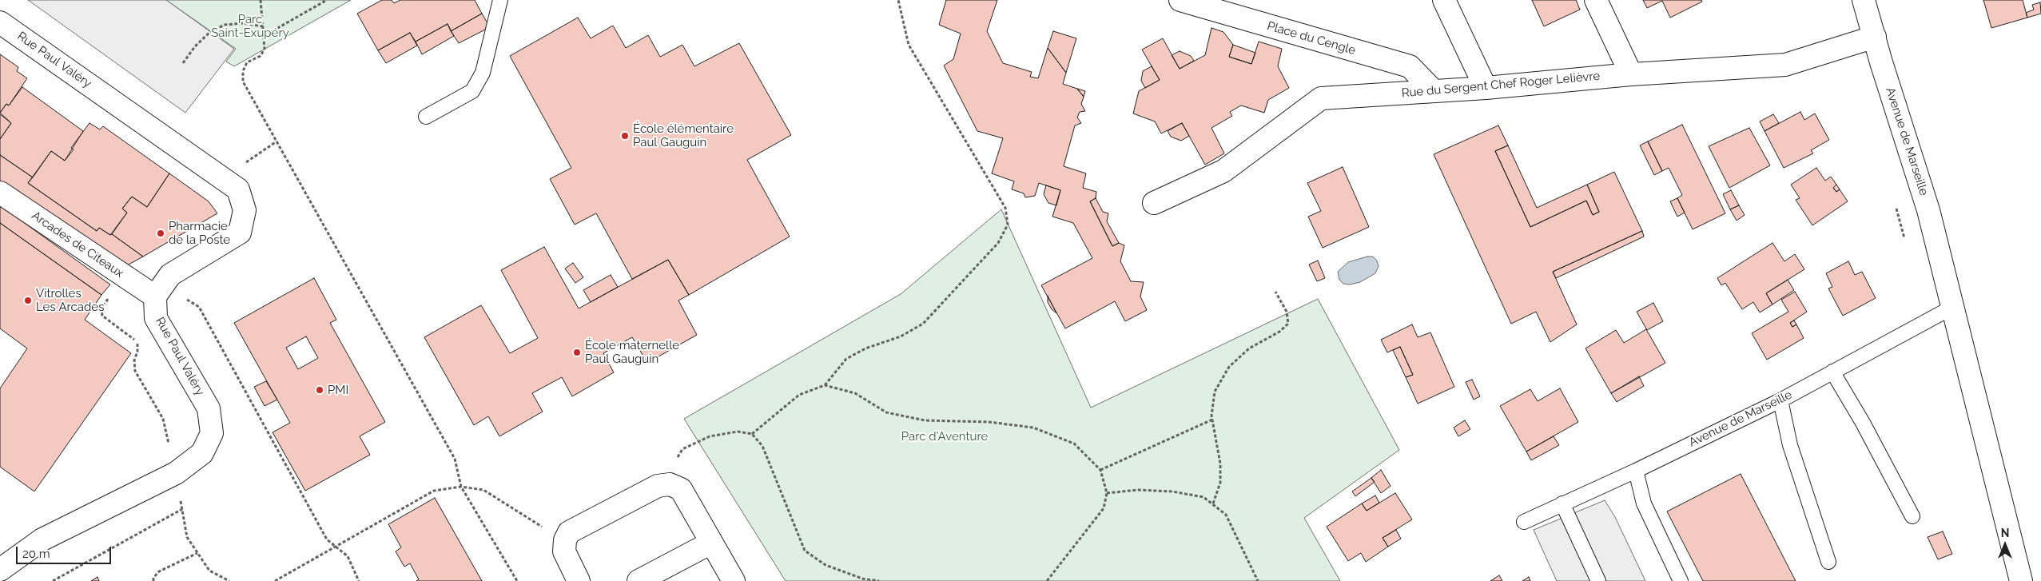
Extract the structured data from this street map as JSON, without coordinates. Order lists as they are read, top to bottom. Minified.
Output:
{"streets":{"street":["Place du Cengle","Rue Paul Valéry","Rue du Sergent Chef Roger Lelièvre","Avenue de Marseille","Arcades de Citeaux"]},"crossings":[["Place du Cengle","Rue du Sergent Chef Roger Lelièvre"],["Rue Paul Valéry","Arcades de Citeaux"],["Rue du Sergent Chef Roger Lelièvre","Avenue de Marseille"]],"parks":["Parc Saint-Exupéry","Parc d'Aventure"],"places":["École élémentaire Paul Gauguin","Pharmacie de la Poste","Vitrolles Les Arcades","École maternelle Paul Gauguin","PMI"],"scale_bar":"20 m","north":"top"}
